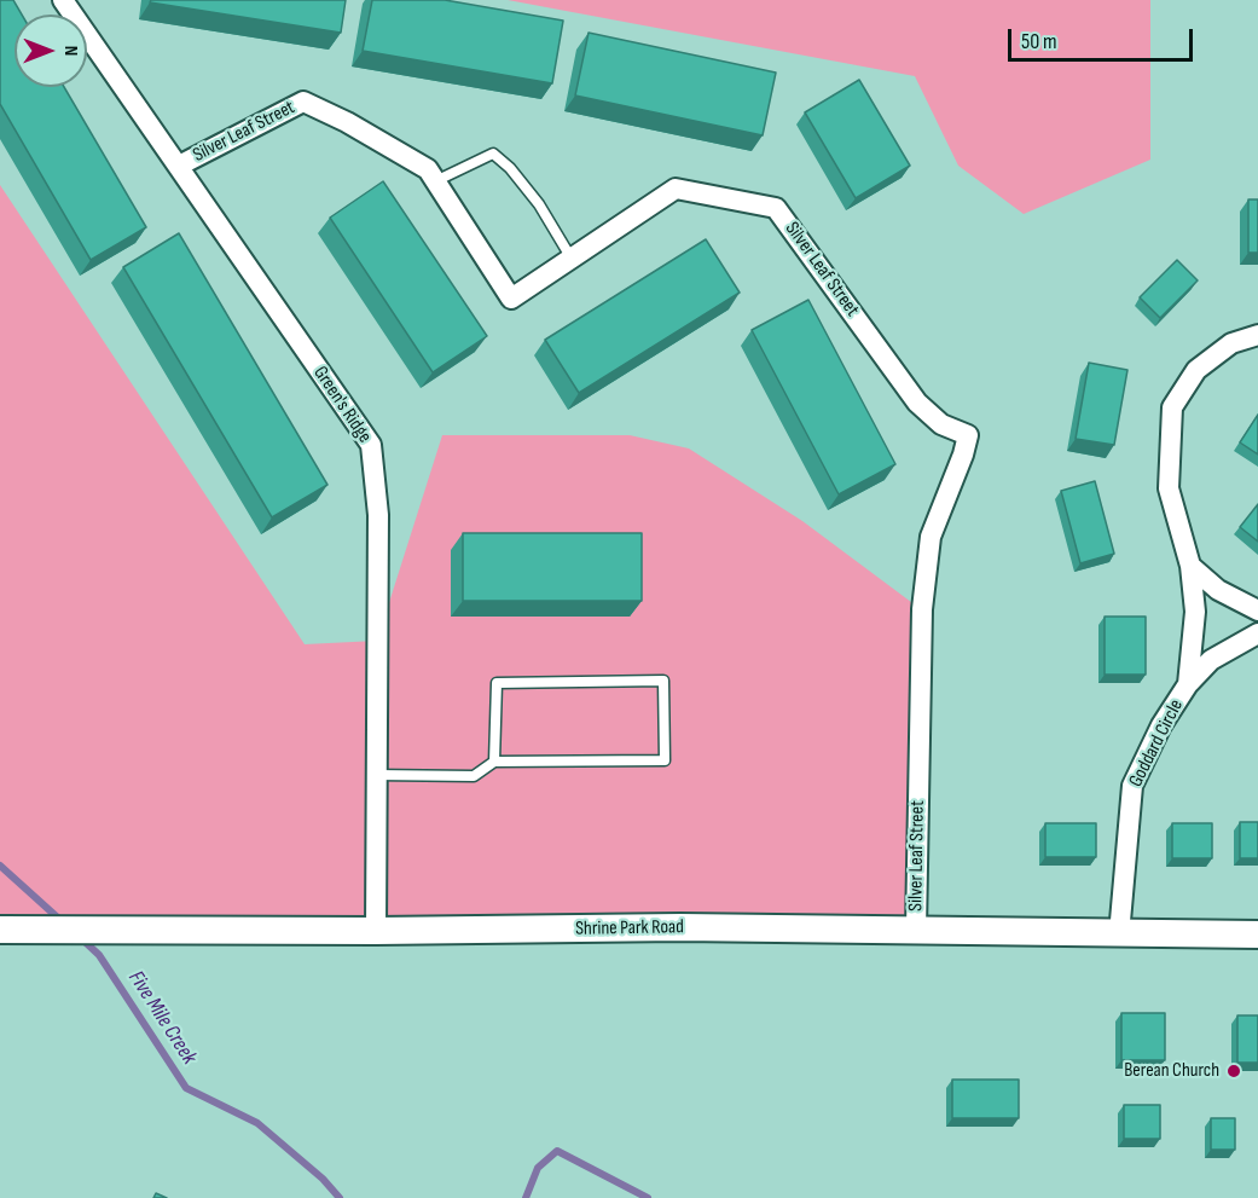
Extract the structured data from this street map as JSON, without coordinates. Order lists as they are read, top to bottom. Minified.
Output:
{"streets":{"street":["Silver Leaf Street","Green's Ridge","Goddard Circle","Shrine Park Road"]},"crossings":[["Silver Leaf Street","Green's Ridge"],["Silver Leaf Street","Shrine Park Road"],["Green's Ridge","Shrine Park Road"],["Goddard Circle","Shrine Park Road"]],"water":["Five Mile Creek"],"places":["Berean Church"],"scale_bar":"50 m","north":"right"}
